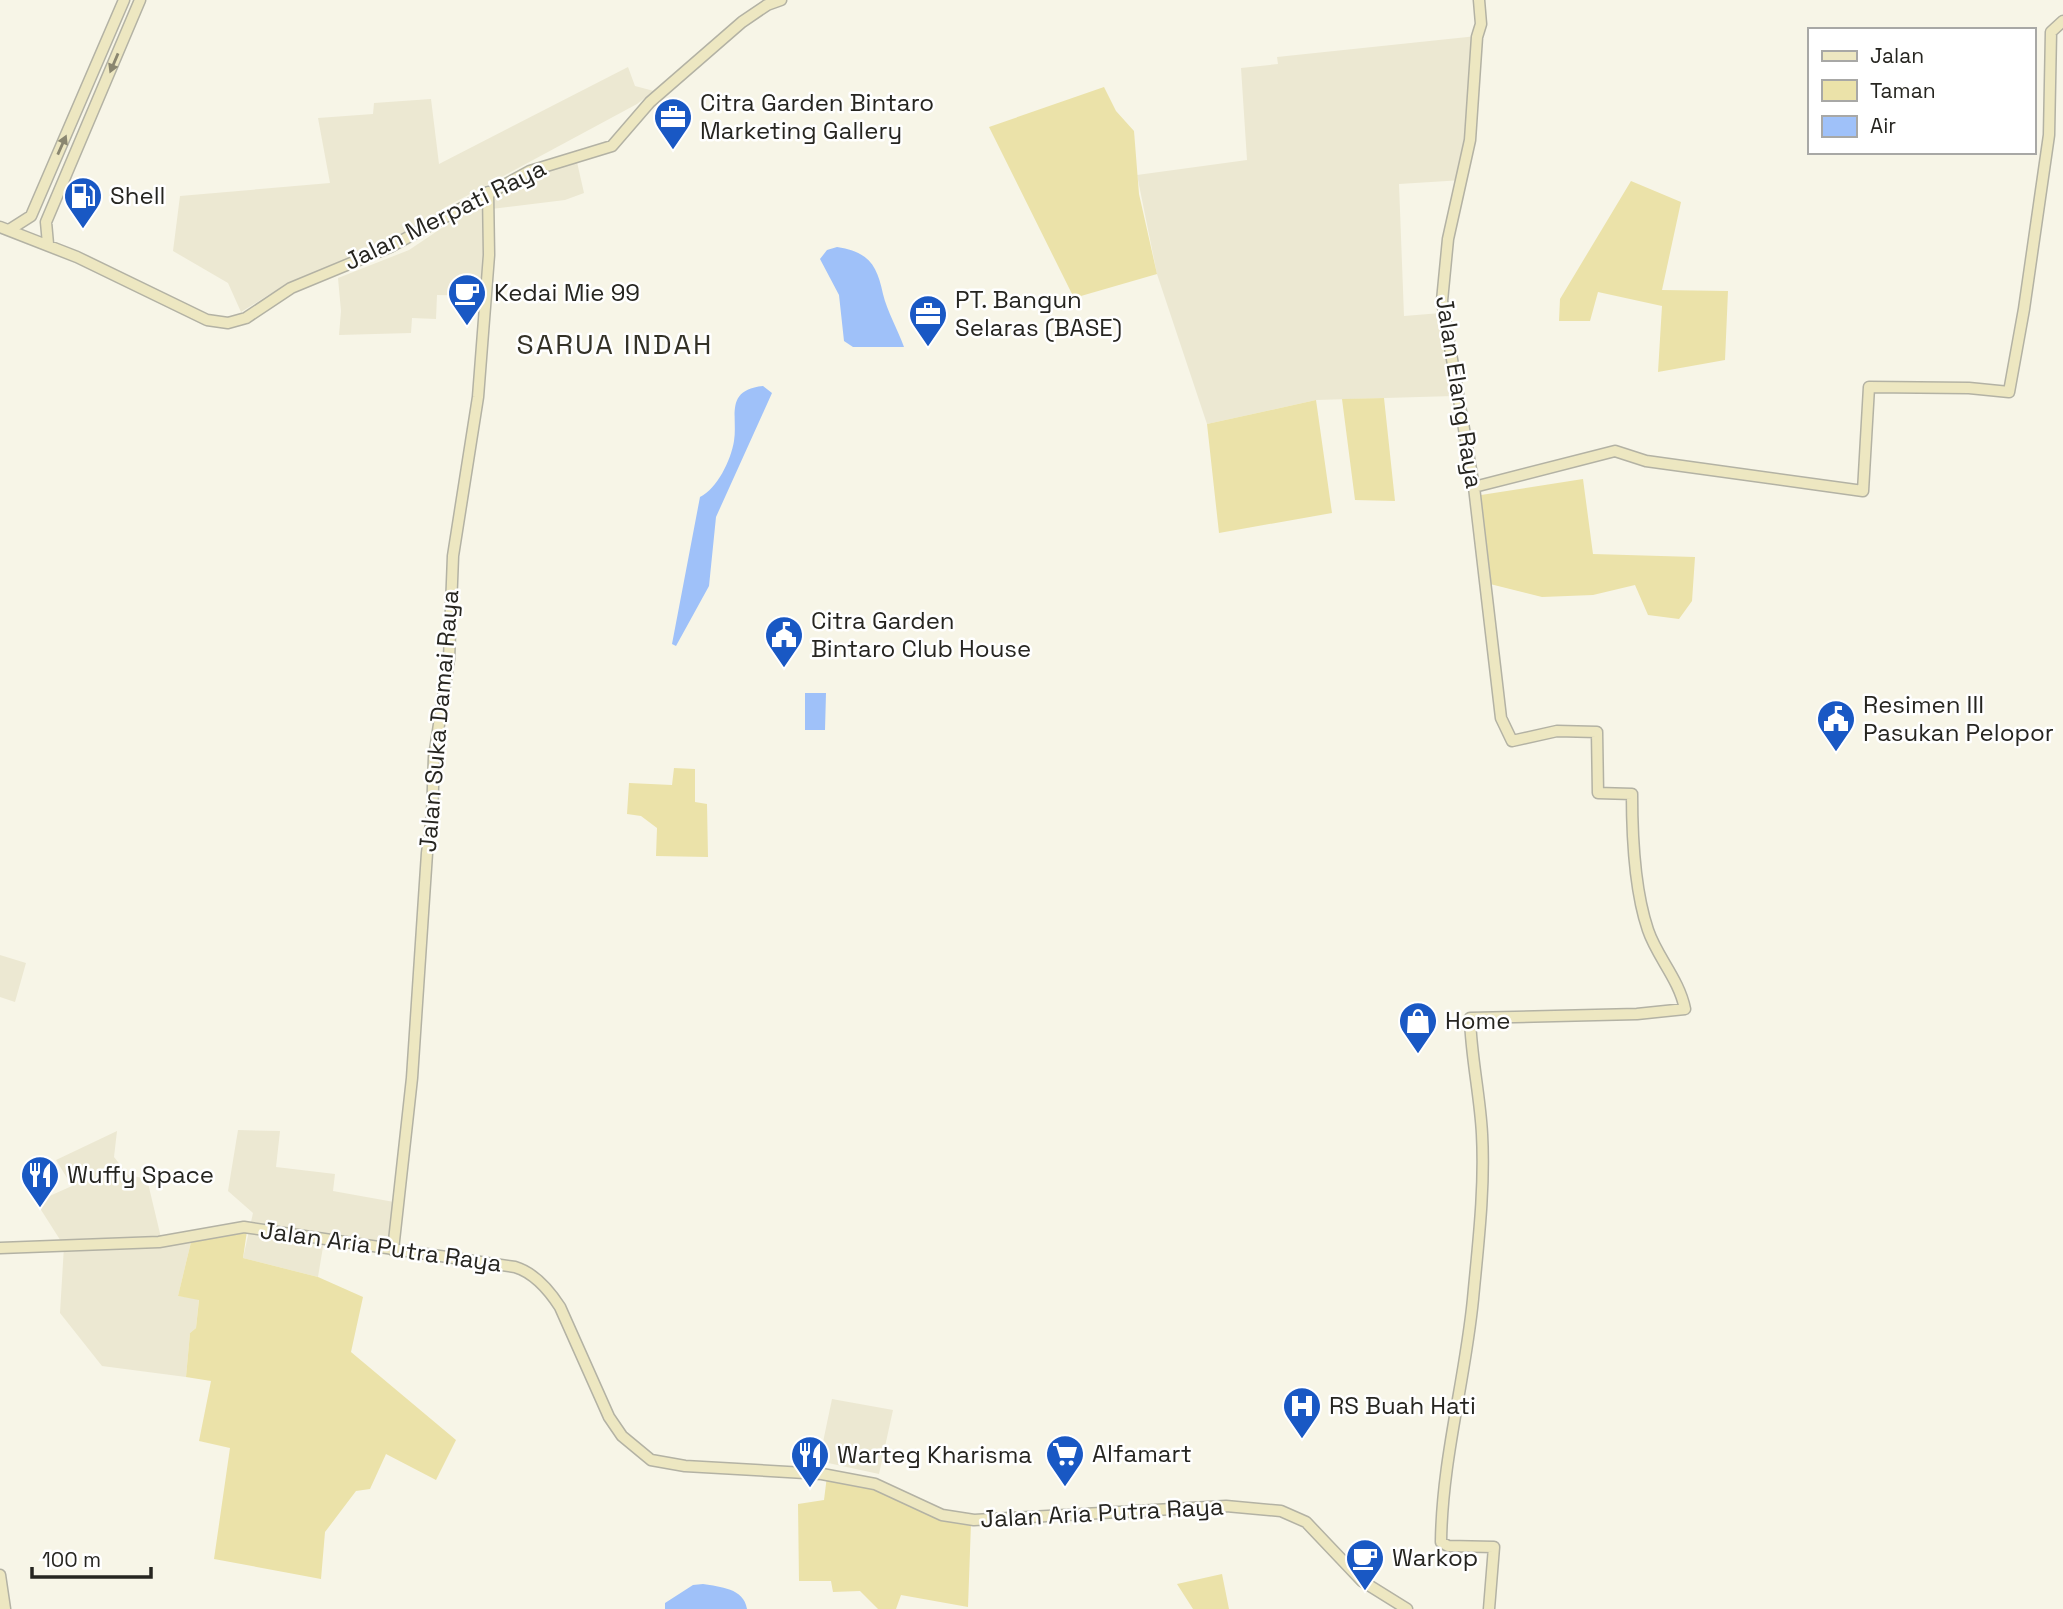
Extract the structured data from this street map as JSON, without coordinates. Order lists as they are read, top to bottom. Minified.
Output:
{"streets":{"street":["Jalan Merpati Raya","Jalan Elang Raya","Jalan Suka Damai Raya","Jalan Aria Putra Raya"]},"crossings":[["Jalan Merpati Raya","Jalan Suka Damai Raya"],["Jalan Suka Damai Raya","Jalan Aria Putra Raya"]],"districts":["SARUA INDAH"],"places":{"office":["Citra Garden Bintaro Marketing Gallery","PT. Bangun Selaras (BASE)"],"fuel station":["Shell"],"cafe":["Kedai Mie 99","Warkop"],"public building":["Citra Garden Bintaro Club House","Resimen III Pasukan Pelopor"],"shop":["Home"],"restaurant":["Wuffy Space","Warteg Kharisma"],"hospital":["RS Buah Hati"],"supermarket":["Alfamart"]},"legend":["Jalan","Taman","Air"],"scale_bar":"100 m"}
